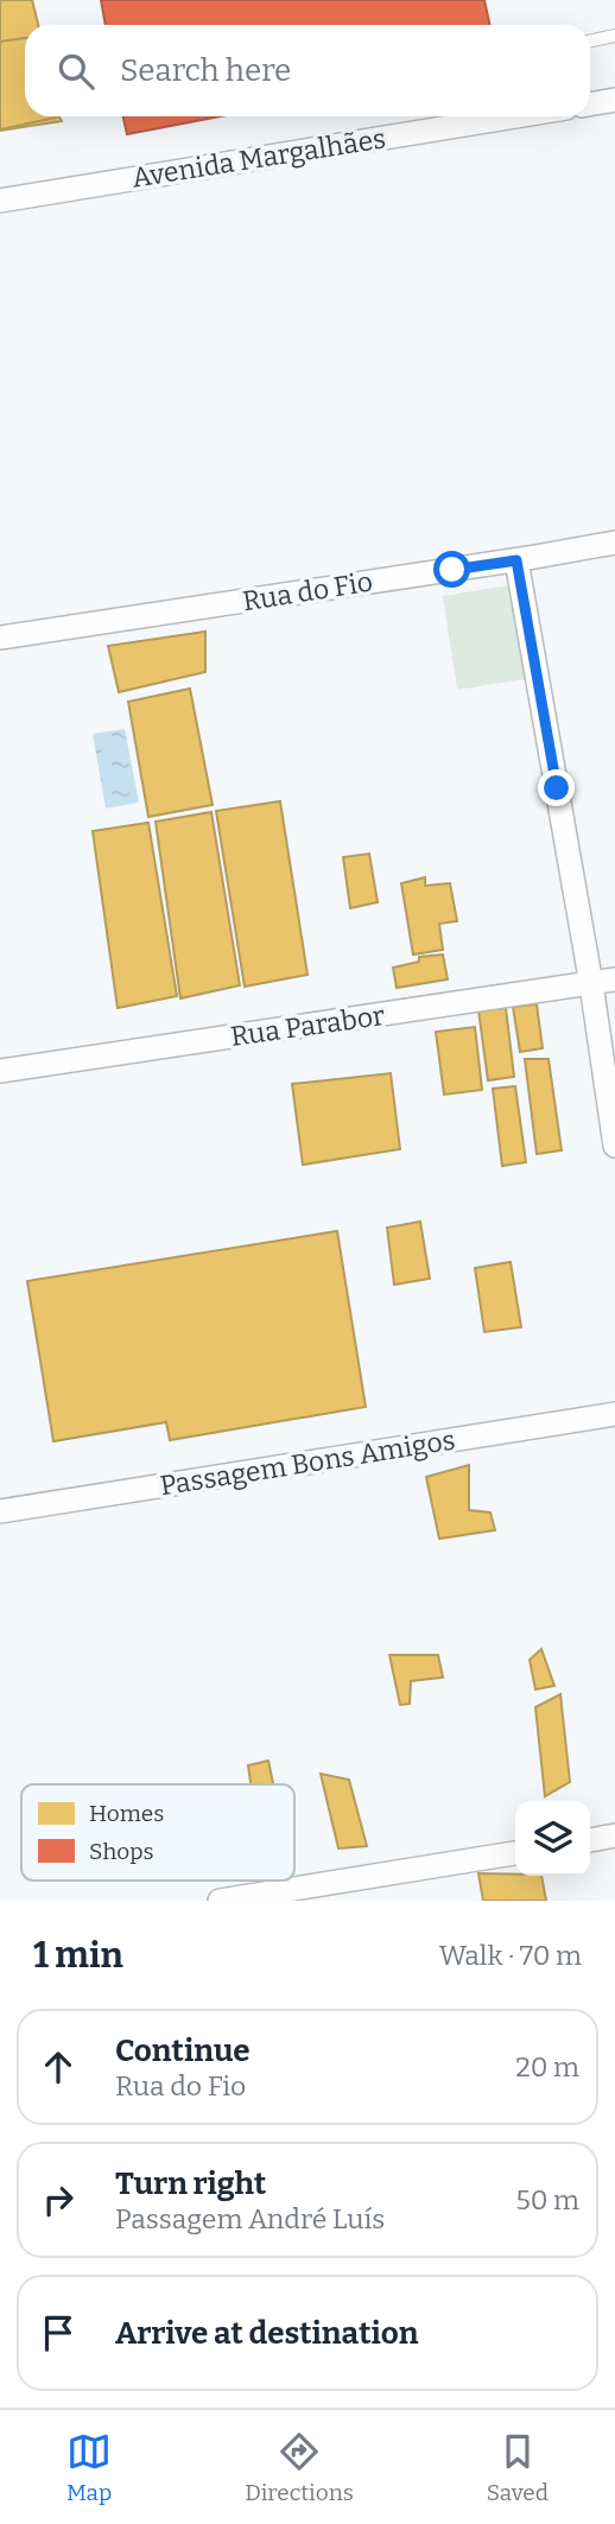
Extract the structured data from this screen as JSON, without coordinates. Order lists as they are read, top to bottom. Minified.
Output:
{"streets":{"street":["Avenida Margalhães","Rua do Fio","Rua Parabor","Passagem Bons Amigos"]},"legend":["Homes","Shops"],"page":{"search":"Search here","heading":["1 min","Walk · 70 m"],"list":[["Continue","Rua do Fio","20 m"],["Turn right","Passagem André Luís","50 m"],"Arrive at destination"],"nav":["Map","Directions","Saved"]}}
